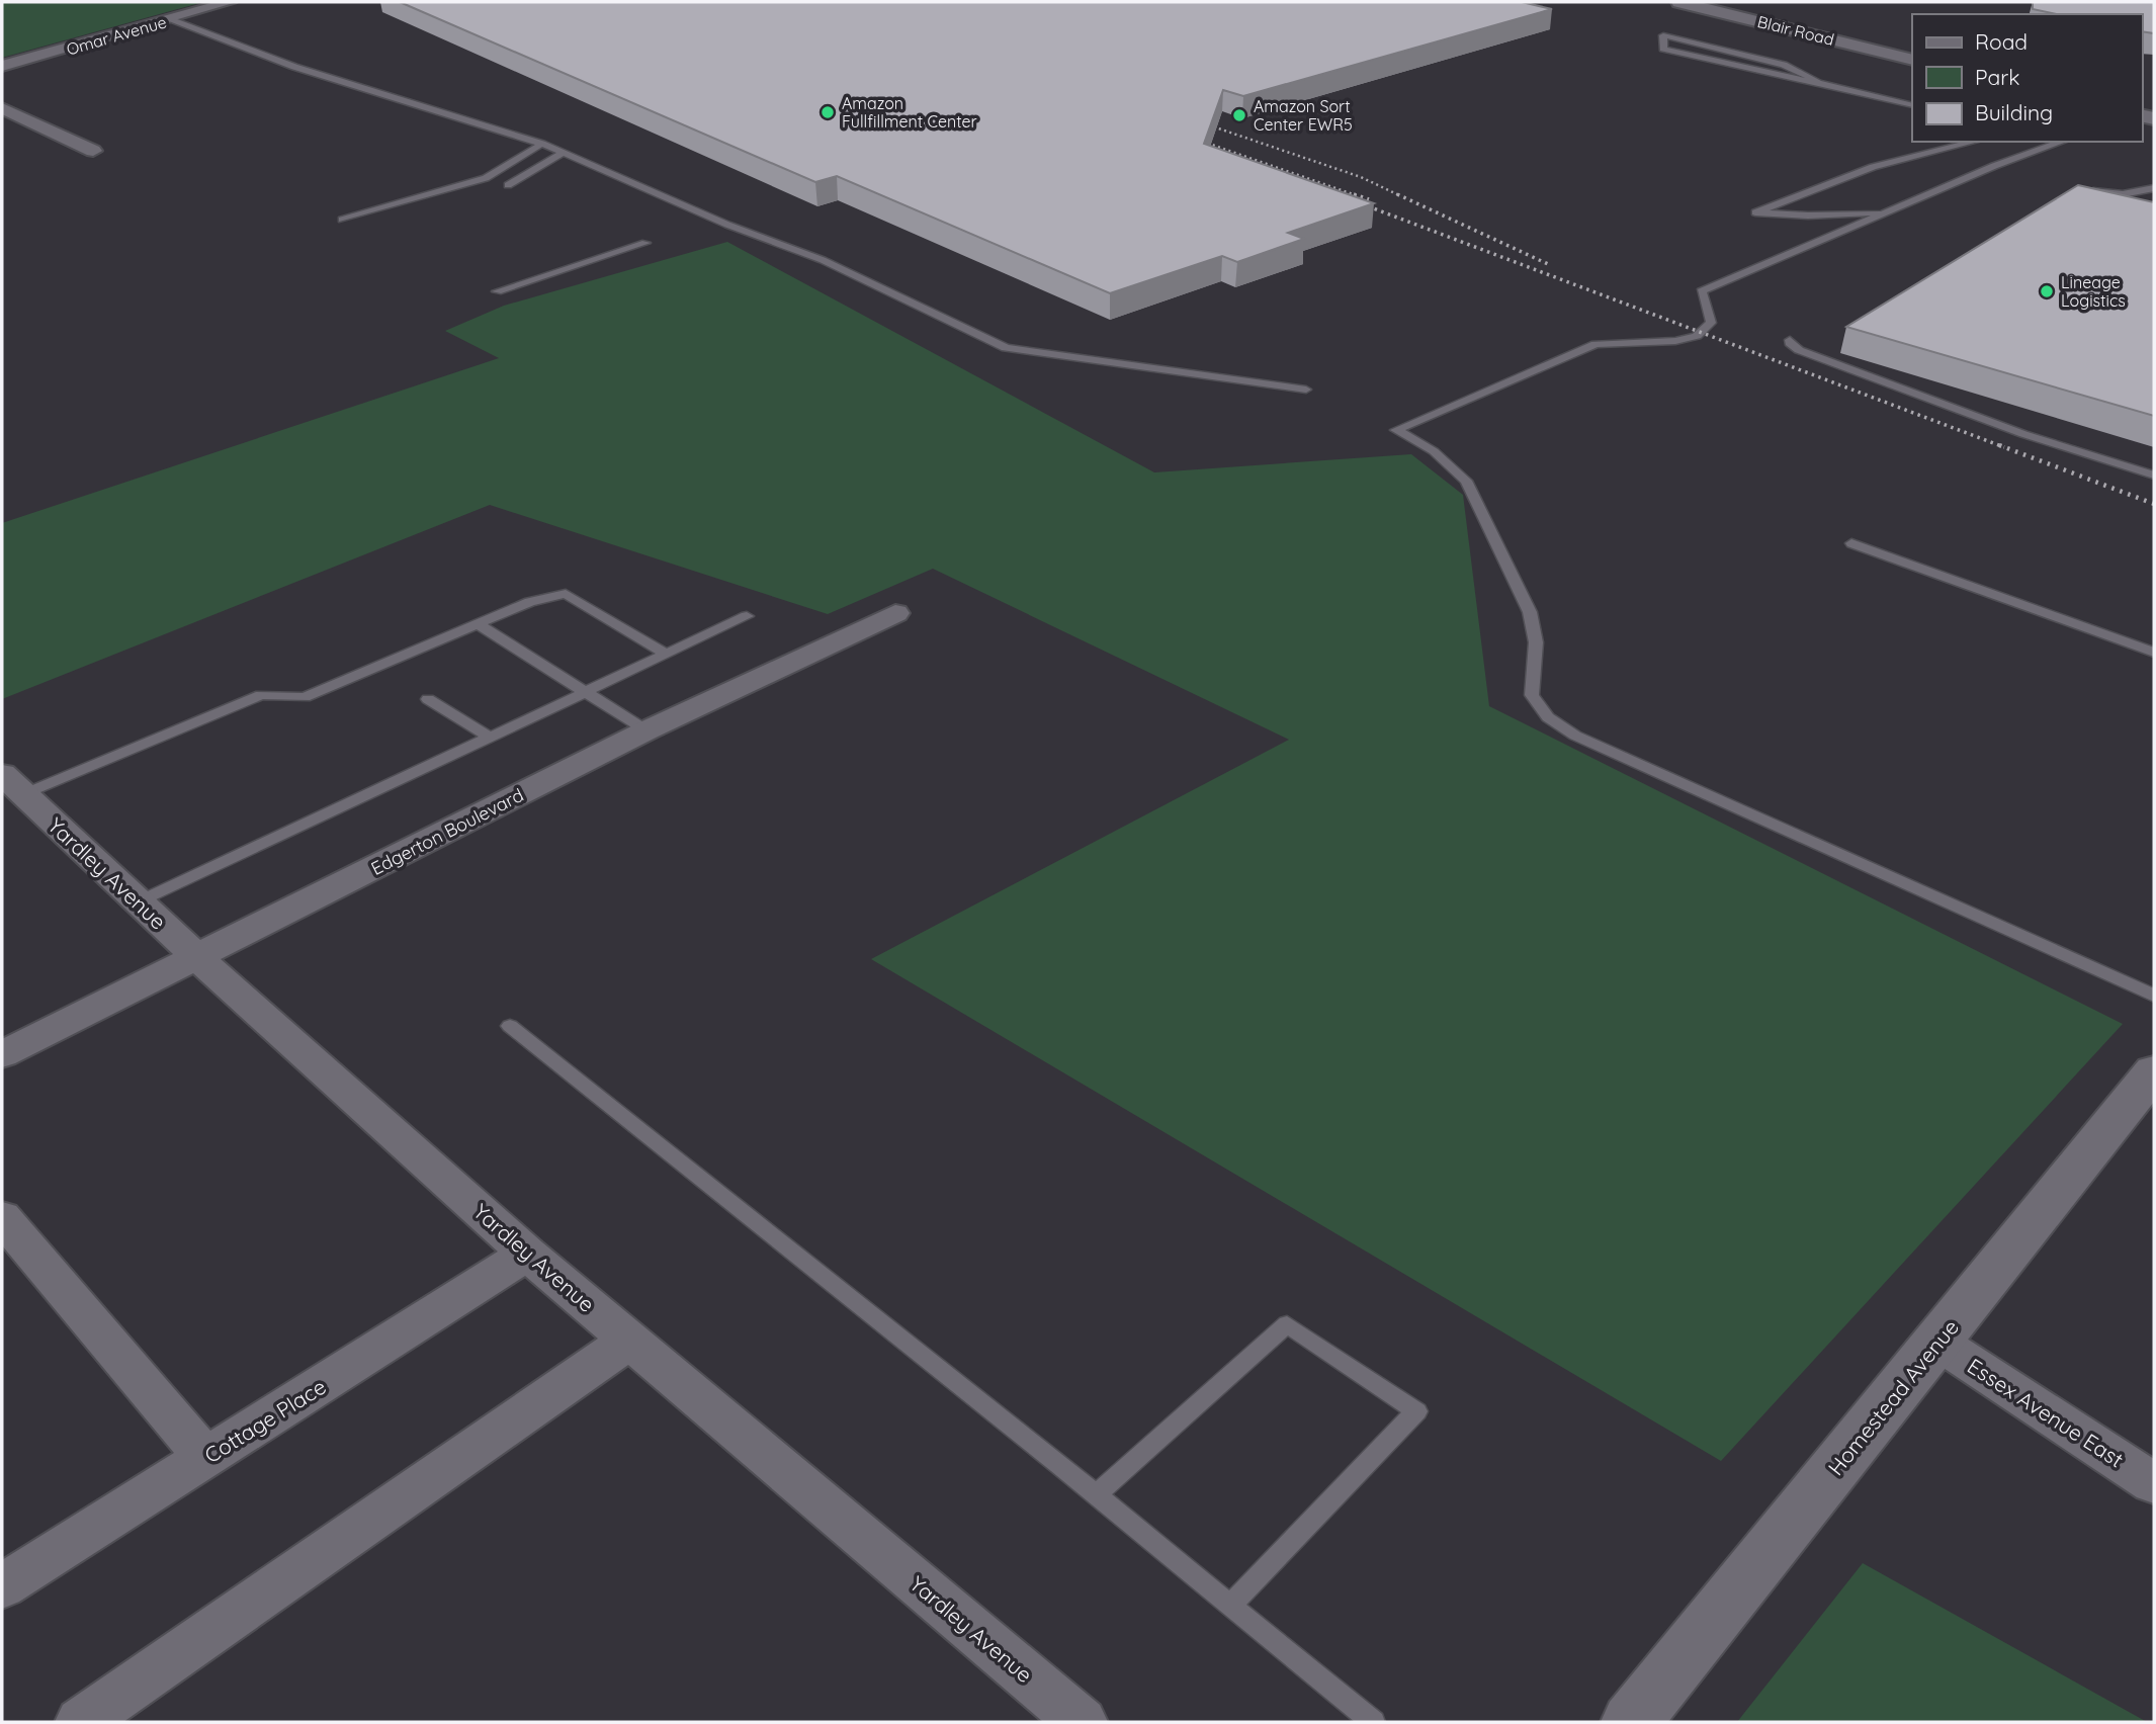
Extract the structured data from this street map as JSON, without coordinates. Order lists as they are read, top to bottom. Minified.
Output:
{"streets":{"street":["Blair Road","Omar Avenue","Edgerton Boulevard","Yardley Avenue","Homestead Avenue","Essex Avenue East","Cottage Place"]},"crossings":[["Edgerton Boulevard","Yardley Avenue"],["Yardley Avenue","Cottage Place"],["Homestead Avenue","Essex Avenue East"]],"places":["Amazon Fullfillment Center","Amazon Sort Center EWR5","Lineage Logistics"],"legend":["Road","Park","Building"]}
